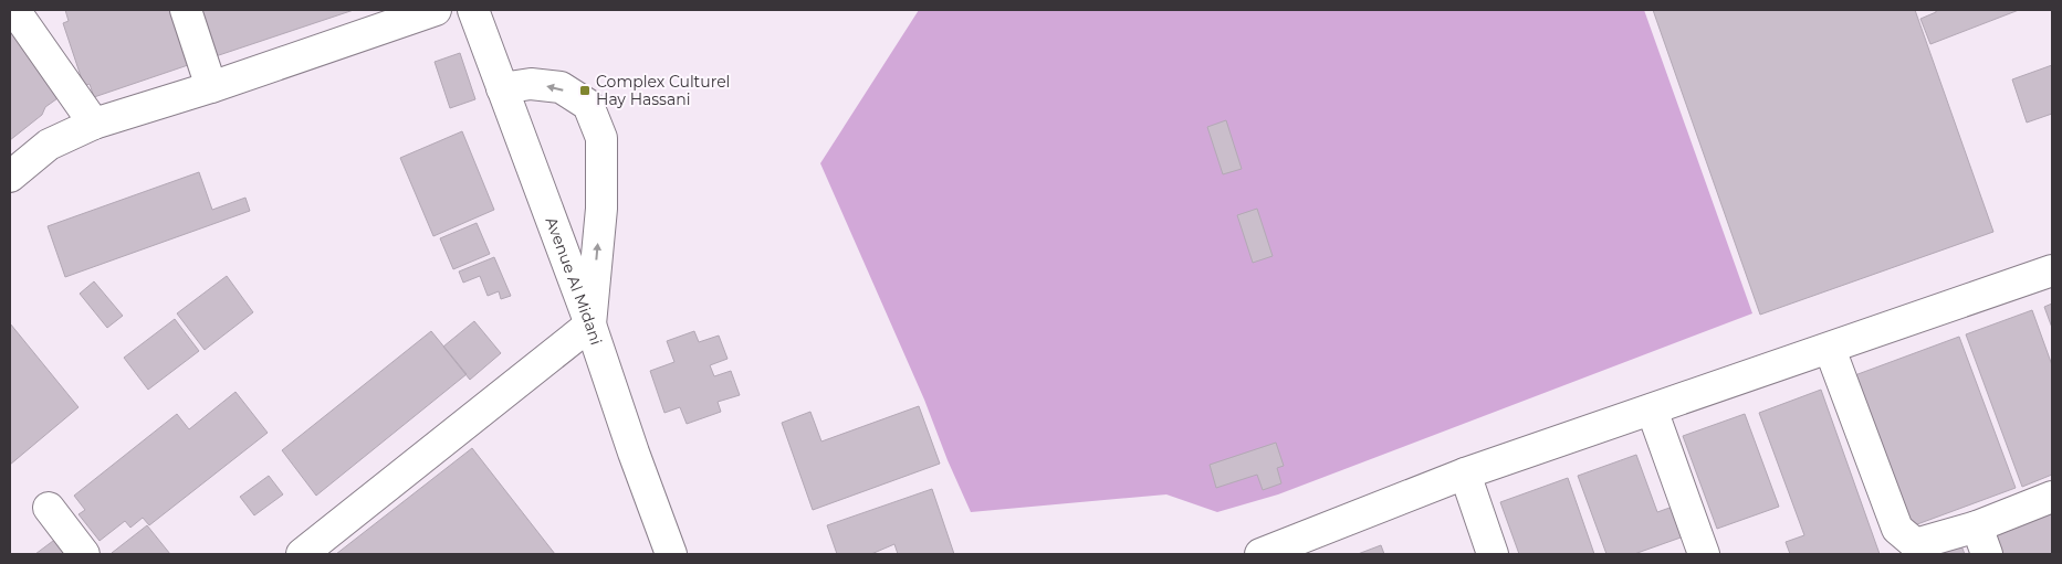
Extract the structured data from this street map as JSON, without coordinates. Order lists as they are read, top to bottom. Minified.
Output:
{"streets":{"street":["Avenue Al Midani"]},"places":{"transit":["Complex Culturel Hay Hassani"]}}
